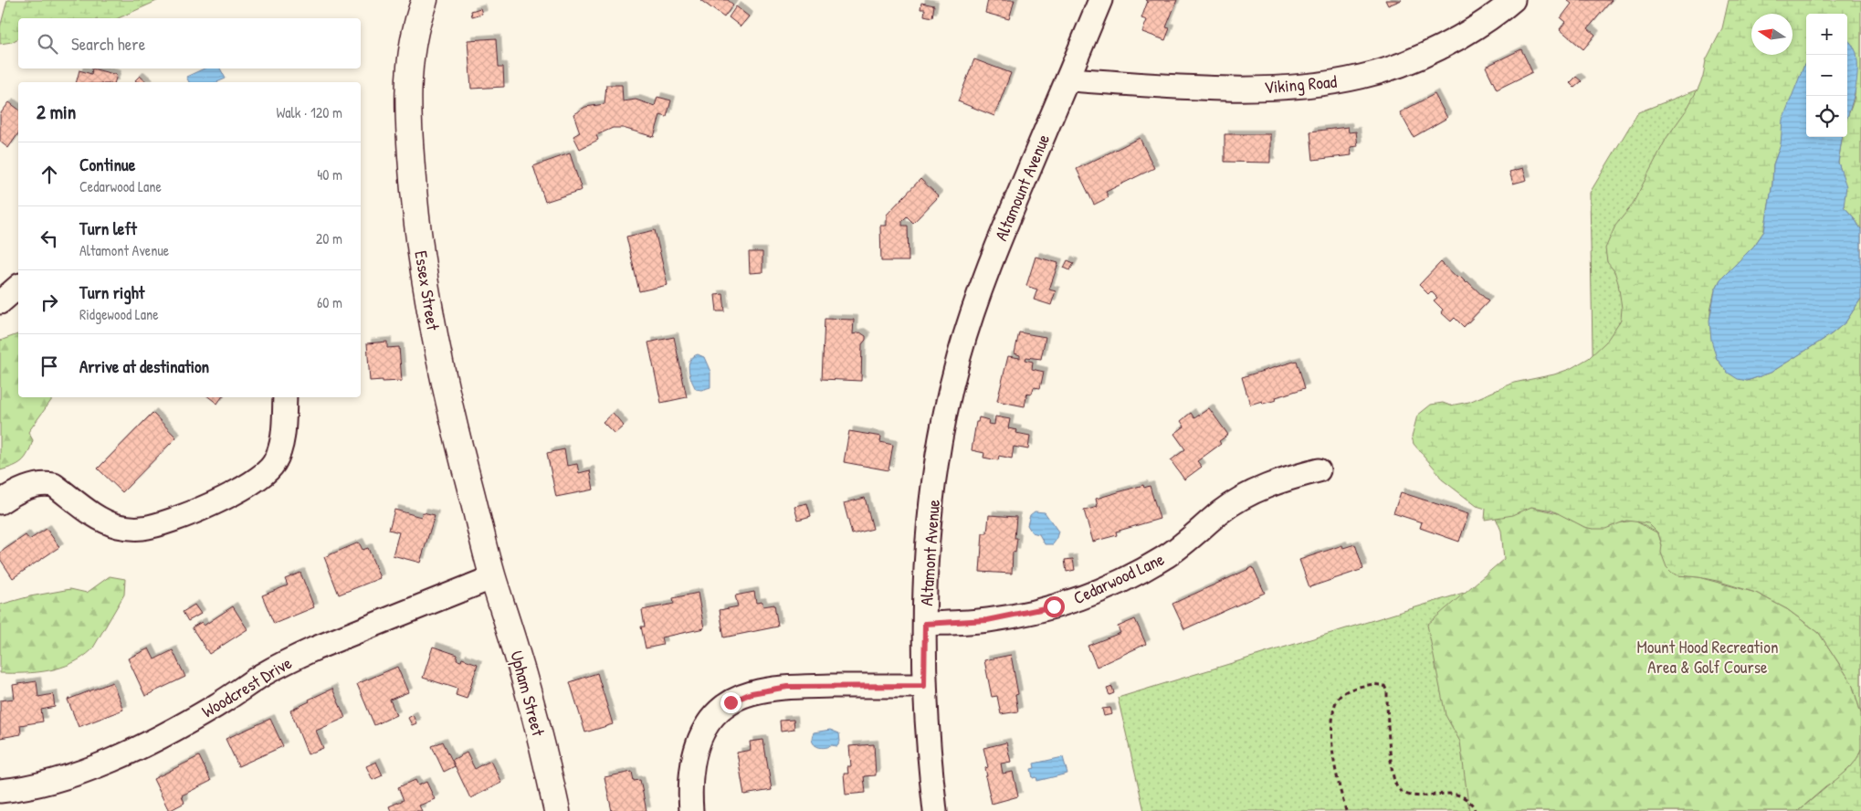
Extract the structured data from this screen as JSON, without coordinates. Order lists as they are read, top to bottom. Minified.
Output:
{"streets":{"main road":["Essex Street","Upham Street"],"street":["Viking Road","Altamount Avenue","Altamont Avenue","Cedarwood Lane","Woodcrest Drive"]},"crossings":[["Viking Road","Altamount Avenue"],["Altamount Avenue","Altamont Avenue"],["Essex Street","Woodcrest Drive"],["Essex Street","Upham Street"],["Altamont Avenue","Cedarwood Lane"],["Woodcrest Drive","Upham Street"]],"parks":["Mount Hood Recreation Area & Golf Course"],"north":"left","page":{"map_buttons":["+","−"],"search":"Search here","heading":["2 min","Walk · 120 m"],"list":[["Continue","Cedarwood Lane","40 m"],["Turn left","Altamont Avenue","20 m"],["Turn right","Ridgewood Lane","60 m"],"Arrive at destination"]}}
